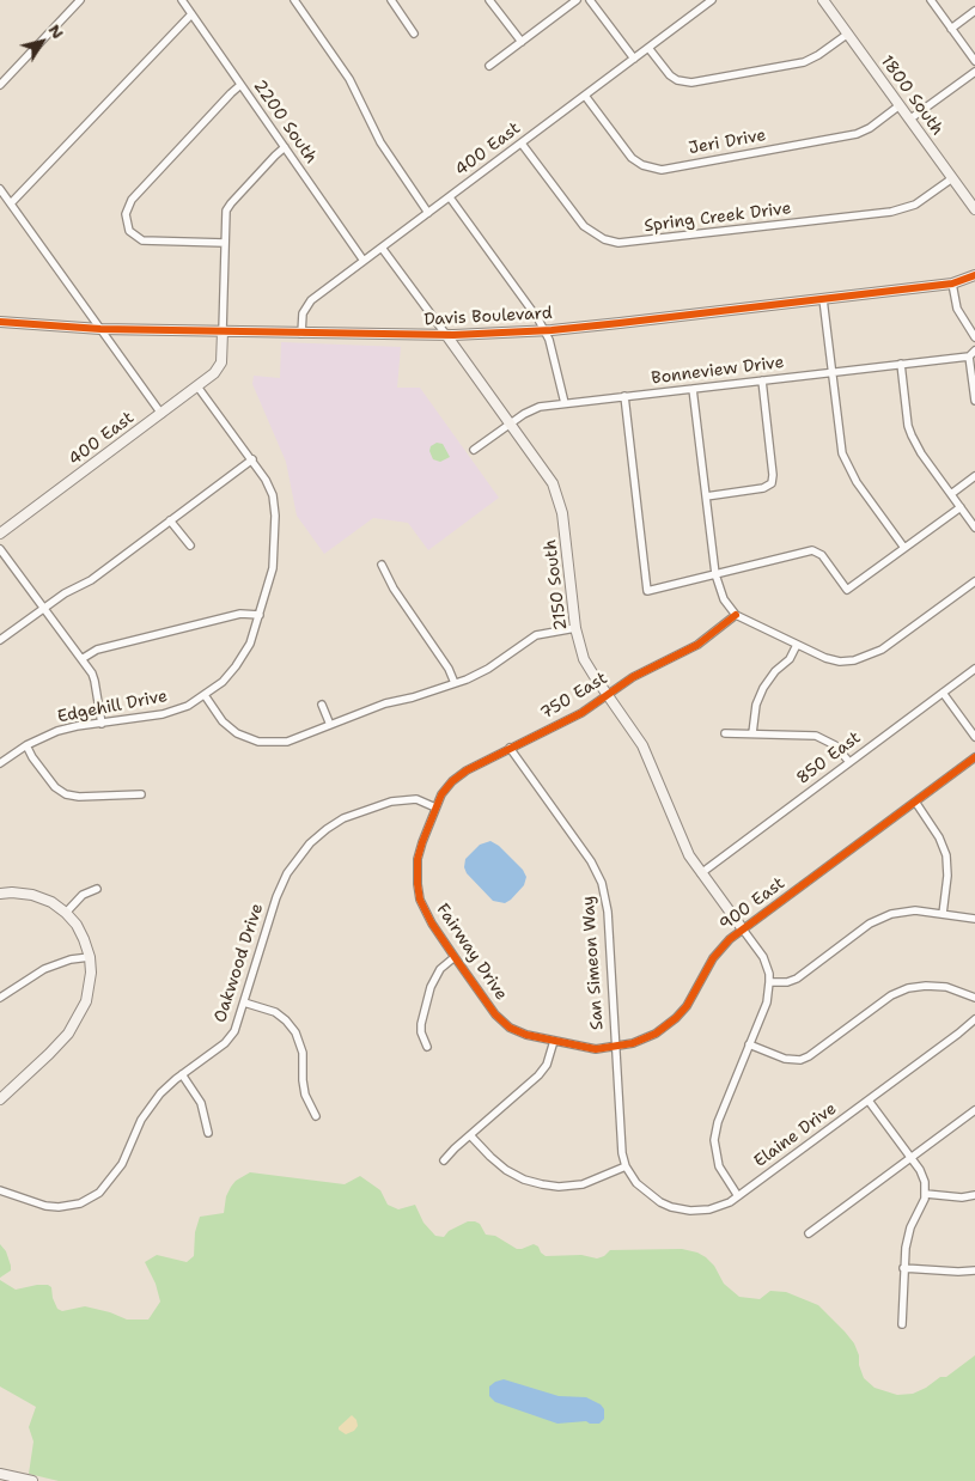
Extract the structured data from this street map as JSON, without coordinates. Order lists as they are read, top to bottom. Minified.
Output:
{"streets":{"street":["1800 South","2200 South","Jeri Drive","400 East","Spring Creek Drive","Davis Boulevard","Bonneview Drive","2150 South","750 East","Edgehill Drive","850 East","900 East","Fairway Drive","Oakwood Drive","San Simeon Way","Elaine Drive"]},"crossings":[["1800 South","Jeri Drive"],["1800 South","Spring Creek Drive"],["2200 South","400 East"],["Jeri Drive","400 East"],["400 East","Spring Creek Drive"],["400 East","Davis Boulevard"],["400 East","2150 South"],["400 East","Edgehill Drive"],["Davis Boulevard","2150 South"],["Bonneview Drive","2150 South"],["2150 South","750 East"],["2150 South","850 East"],["2150 South","900 East"],["750 East","Fairway Drive"],["750 East","Oakwood Drive"],["750 East","San Simeon Way"],["900 East","Fairway Drive"],["900 East","San Simeon Way"],["Fairway Drive","Oakwood Drive"],["San Simeon Way","Elaine Drive"]],"north":"top right"}
